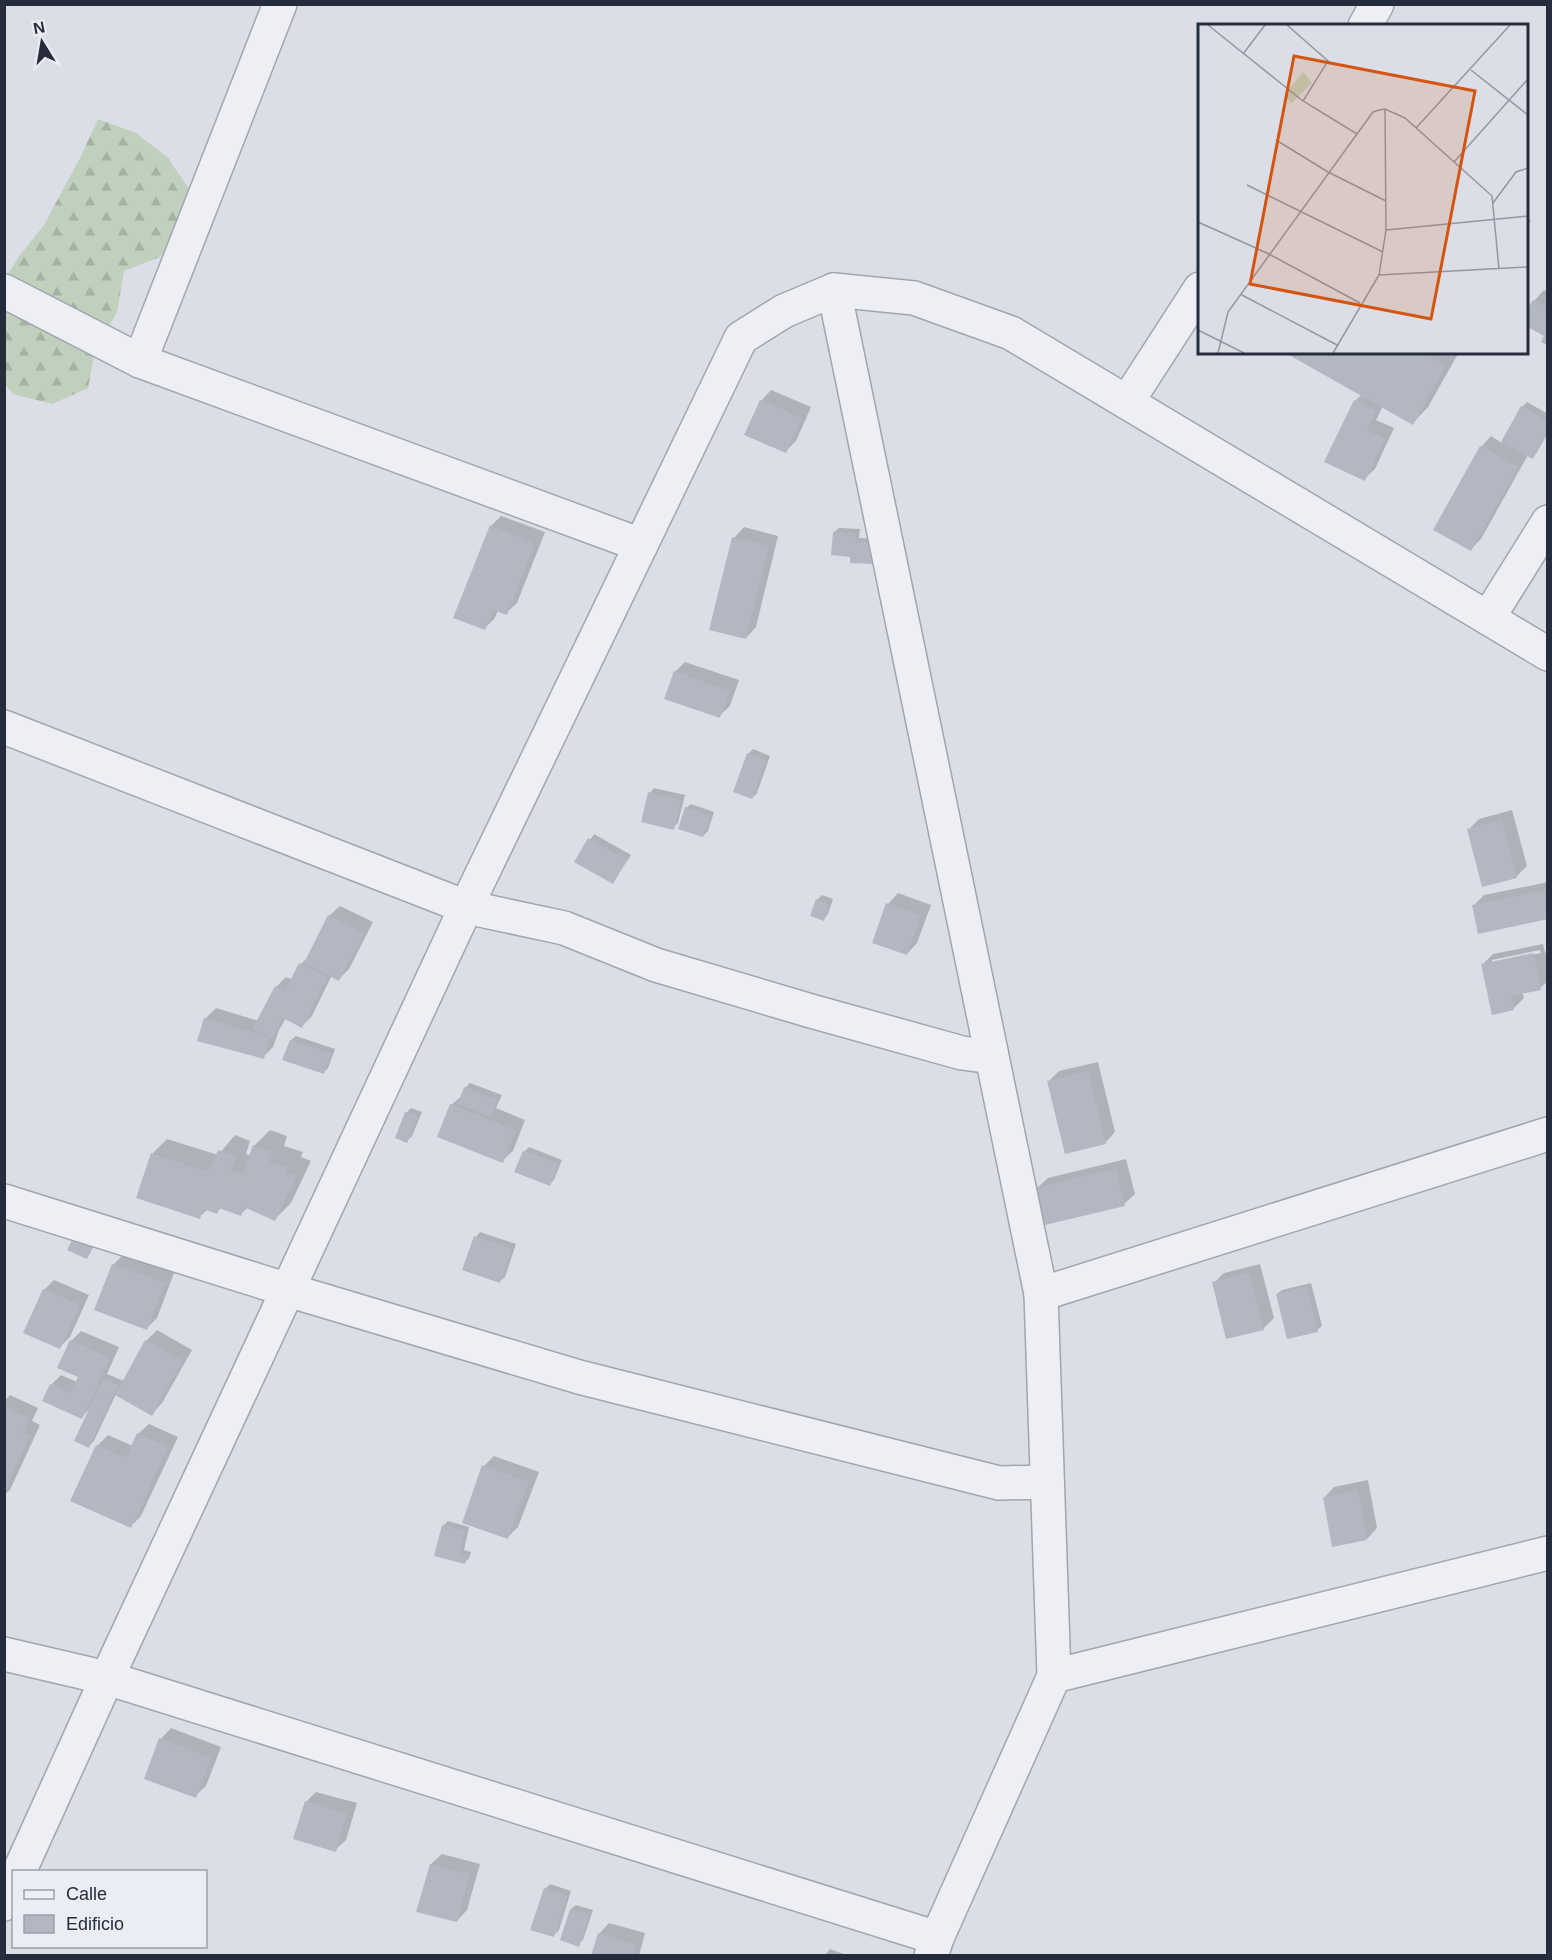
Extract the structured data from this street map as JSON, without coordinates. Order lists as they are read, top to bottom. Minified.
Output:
{"legend":["Calle","Edificio"],"north":"top"}
